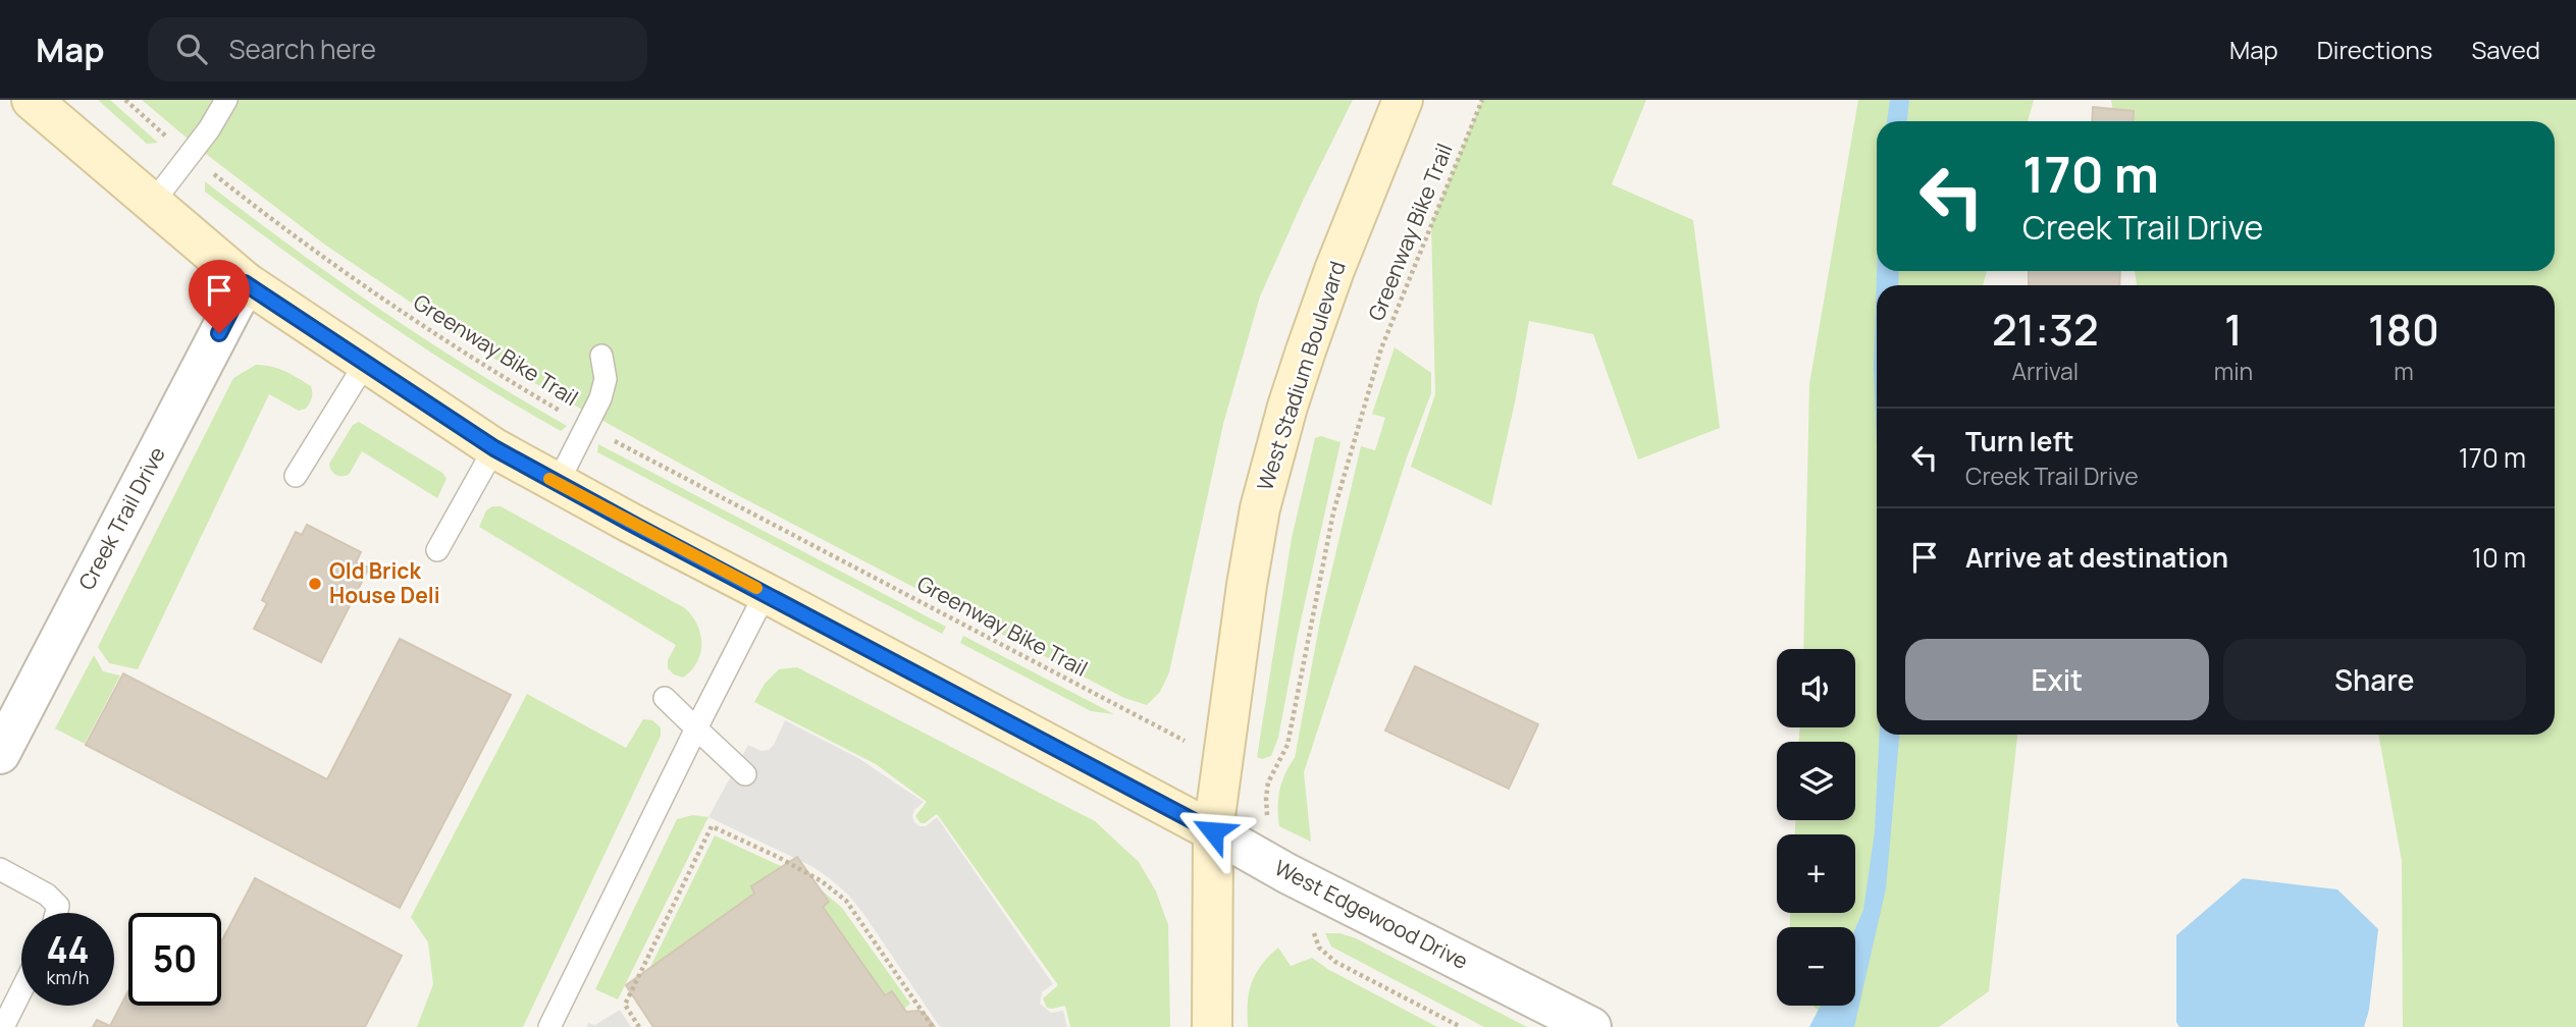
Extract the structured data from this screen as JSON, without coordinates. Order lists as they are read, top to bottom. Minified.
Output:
{"streets":{"main road":["West Stadium Boulevard","West Edgewood Drive"],"street":["Creek Trail Drive"],"path":["Greenway Bike Trail"]},"crossings":[["Greenway Bike Trail","West Stadium Boulevard"],["West Stadium Boulevard","West Edgewood Drive"],["Creek Trail Drive","West Edgewood Drive"]],"places":["Old Brick House Deli"],"page":{"header":"Map","search":"Search here","nav":["Map","Directions","Saved"],"turn":["170 m","Creek Trail Drive"],"eta":["21:32","Arrival","1","min","180","m"],"list":[{"name":"Turn left","note":"Creek Trail Drive","value":"170 m"},{"name":"Arrive at destination","value":"10 m"}],"buttons":["Exit","Share"],"map_buttons":["+","−"],"speed":"44 km/h","limit":"50"}}
